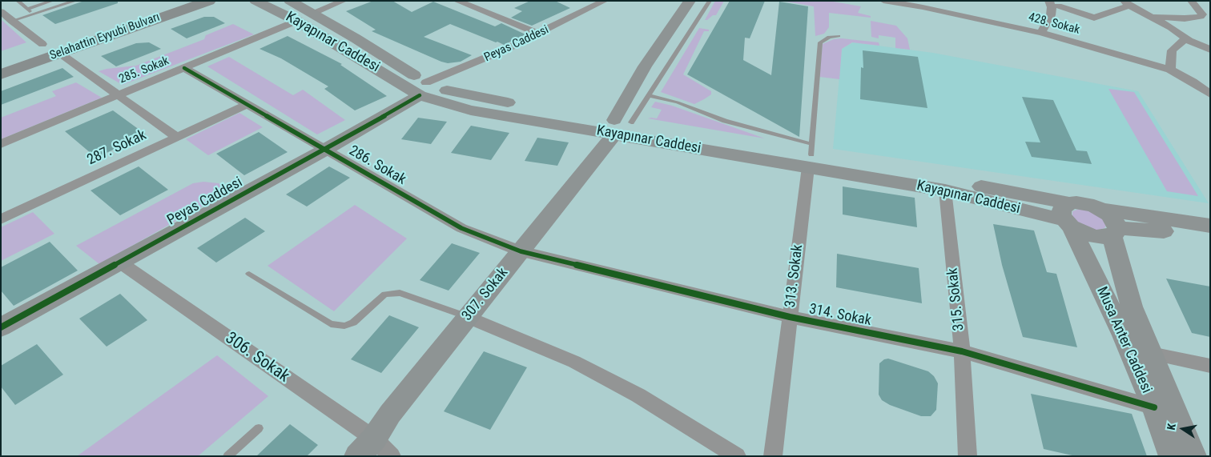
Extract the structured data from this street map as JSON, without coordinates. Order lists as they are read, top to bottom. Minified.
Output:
{"streets":{"main road":["Selahattin Eyyubi Bulvarı","Kayapınar Caddesi","Peyas Caddesi","307. Sokak","Musa Anter Caddesi"],"street":["428. Sokak","285. Sokak","287. Sokak","286. Sokak","313. Sokak","315. Sokak","314. Sokak","306. Sokak"]},"crossings":[["Kayapınar Caddesi","Peyas Caddesi"],["Kayapınar Caddesi","285. Sokak"],["Kayapınar Caddesi","313. Sokak"],["Kayapınar Caddesi","307. Sokak"],["Kayapınar Caddesi","315. Sokak"],["Kayapınar Caddesi","Musa Anter Caddesi"],["Peyas Caddesi","286. Sokak"],["Peyas Caddesi","306. Sokak"],["285. Sokak","286. Sokak"],["287. Sokak","286. Sokak"],["286. Sokak","307. Sokak"],["286. Sokak","314. Sokak"],["313. Sokak","314. Sokak"],["307. Sokak","314. Sokak"],["307. Sokak","306. Sokak"],["315. Sokak","314. Sokak"],["314. Sokak","Musa Anter Caddesi"]],"north":"left"}
